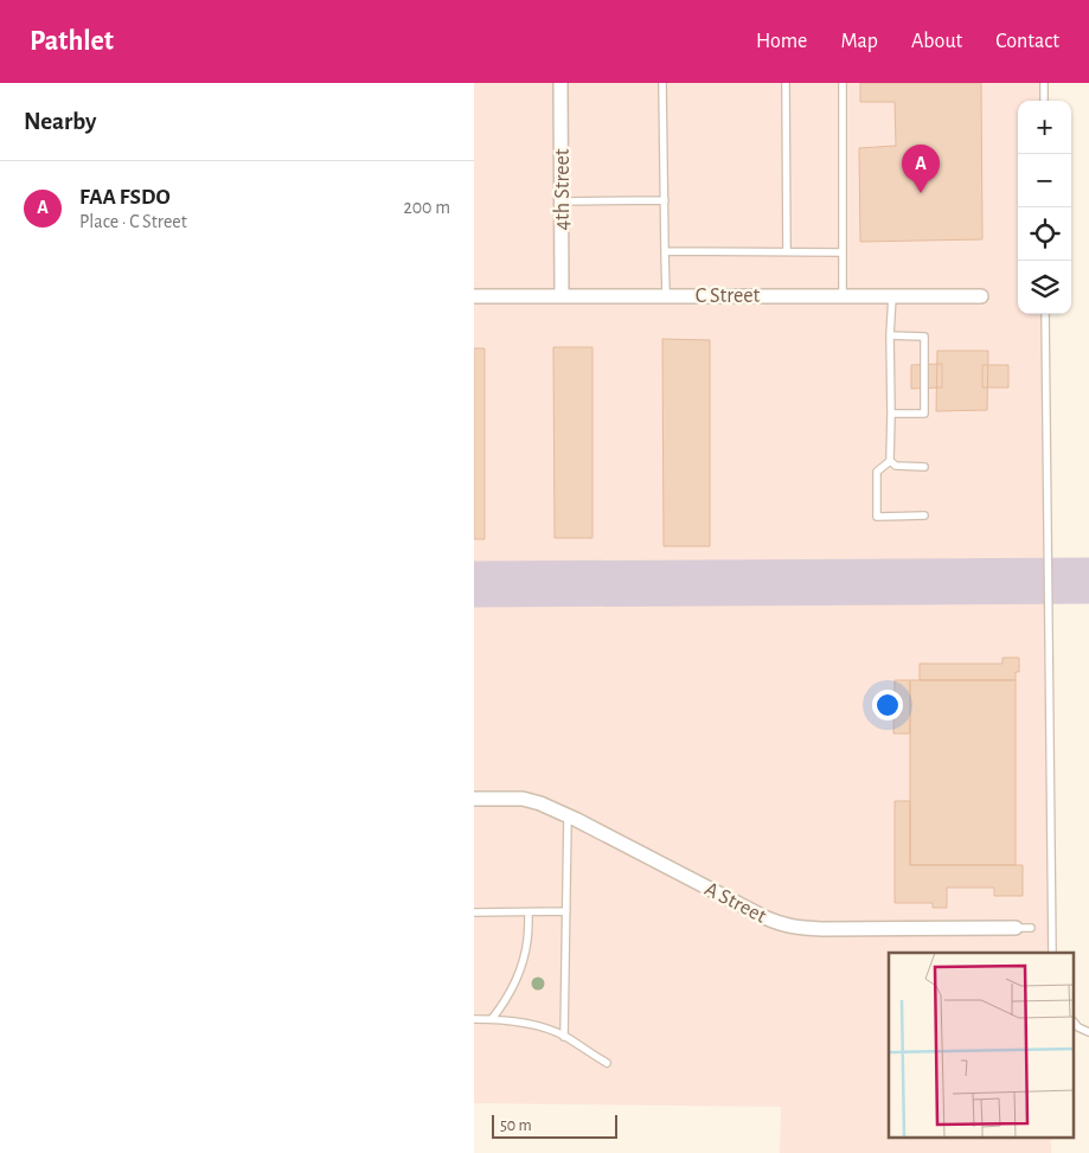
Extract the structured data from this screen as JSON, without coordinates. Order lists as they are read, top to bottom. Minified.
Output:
{"streets":{"street":["4th Street","C Street","A Street"]},"crossings":[["4th Street","C Street"]],"scale_bar":"50 m","page":{"header":"Pathlet","nav":["Home","Map","About","Contact"],"heading":"Nearby","map_buttons":["+","−"],"pins":"A","list":[{"mark":"A","name":"FAA FSDO","note":"Place · C Street","value":"200 m"}],"scale":"50 m"}}
